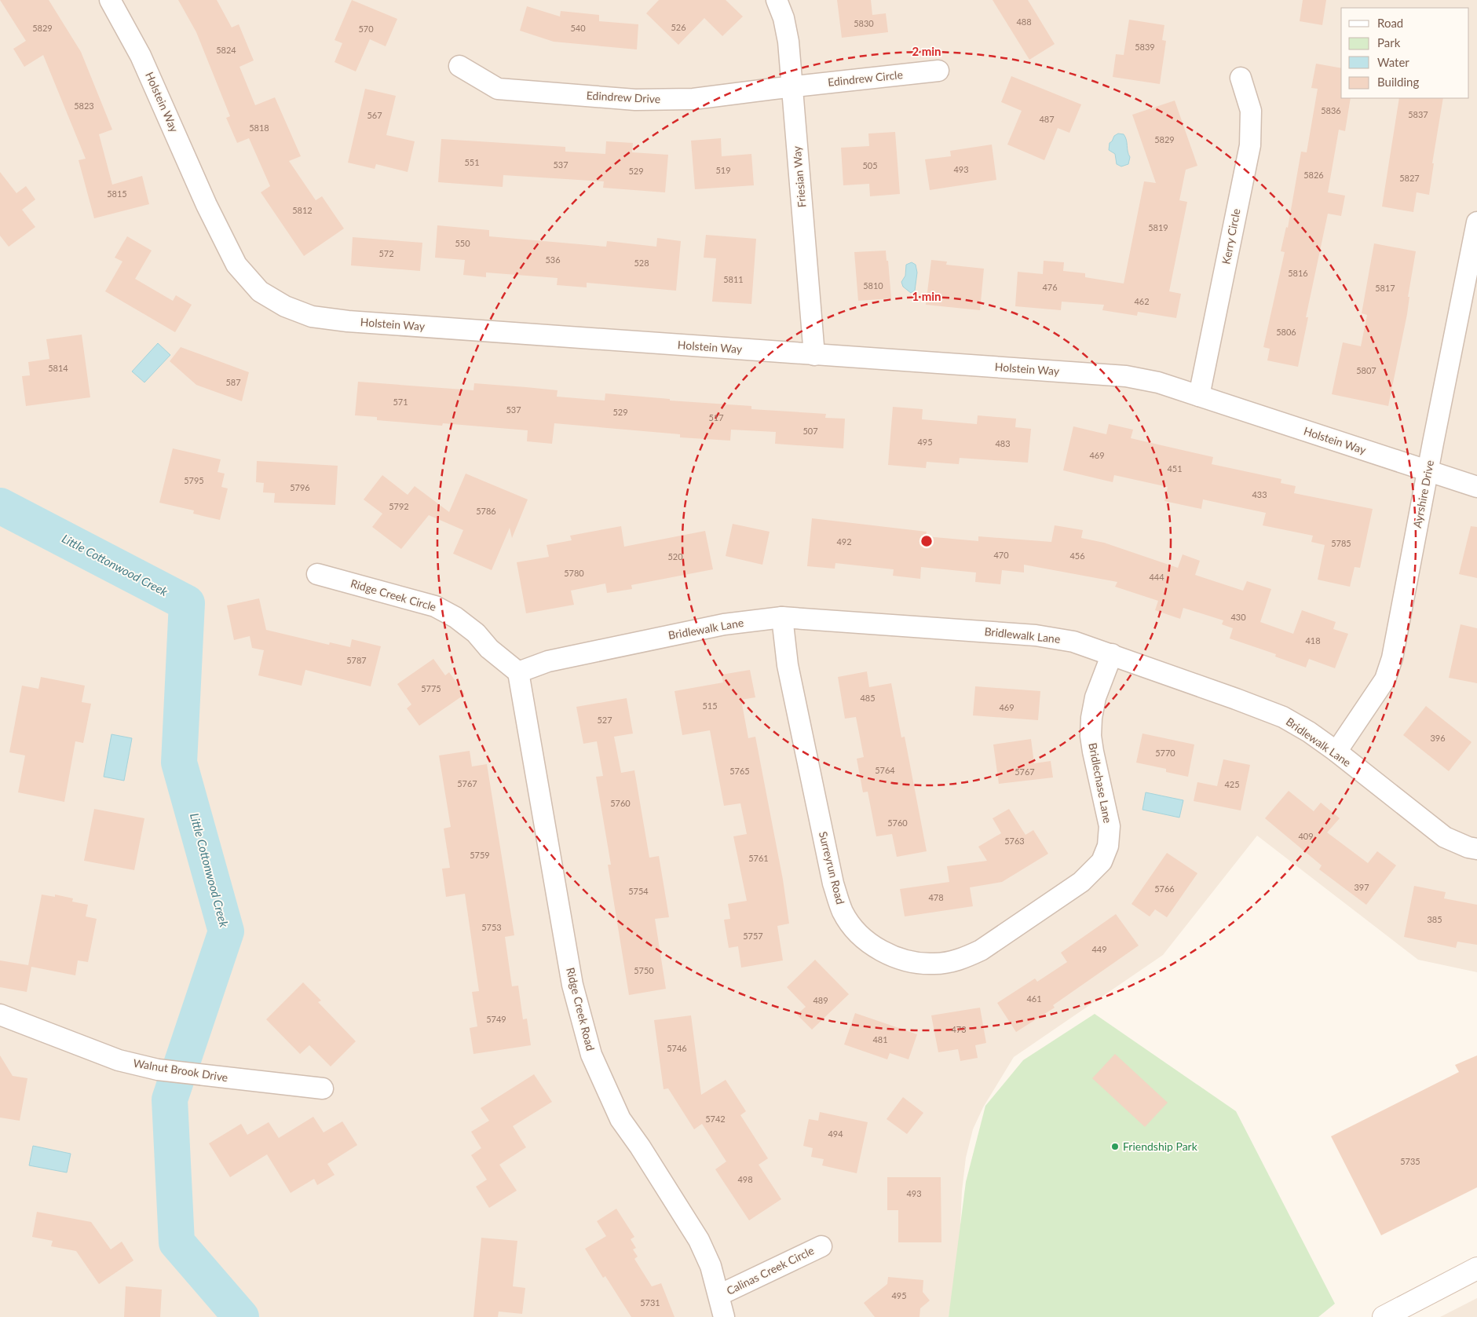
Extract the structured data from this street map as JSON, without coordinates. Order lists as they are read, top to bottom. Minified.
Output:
{"streets":{"street":["Edindrew Circle","Edindrew Drive","Holstein Way","Friesian Way","Kerry Circle","Ayrshire Drive","Ridge Creek Circle","Bridlewalk Lane","Bridlechase Lane","Surreyrun Road","Ridge Creek Road","Walnut Brook Drive","Calinas Creek Circle"]},"crossings":[["Edindrew Circle","Edindrew Drive"],["Edindrew Circle","Friesian Way"],["Edindrew Drive","Friesian Way"],["Holstein Way","Friesian Way"],["Holstein Way","Kerry Circle"],["Holstein Way","Ayrshire Drive"],["Ayrshire Drive","Bridlewalk Lane"],["Ridge Creek Circle","Bridlewalk Lane"],["Ridge Creek Circle","Ridge Creek Road"],["Bridlewalk Lane","Bridlechase Lane"],["Bridlewalk Lane","Surreyrun Road"],["Bridlewalk Lane","Ridge Creek Road"],["Bridlechase Lane","Surreyrun Road"],["Ridge Creek Road","Calinas Creek Circle"]],"water":["Little Cottonwood Creek"],"places":["Friendship Park"],"house_numbers":["488","5830","526","5829","540","570","5839","5824","5823","5836","5837","567","487","5818","5829","551","537","505","493","519","529","5826","5827","5815","5812","5819","550","572","536","528","5816","5811","5810","476","5817","462","5806","5814","5807","587","571","537","529","517","507","495","483","469","451","5795","5796","433","5792","5786","492","5785","470","456","520","5780","444","430","418","5787","5775","485","515","469","527","396","5770","5764","5765","5767","5767","425","5760","5760","409","5763","5759","5761","397","5766","5754","478","385","5753","5757","449","5750","461","489","5749","473","481","5746","5742","494","5735","498","493","495","5731"],"legend":["Road","Park","Water","Building"],"rings":["2 min","1 min"]}
